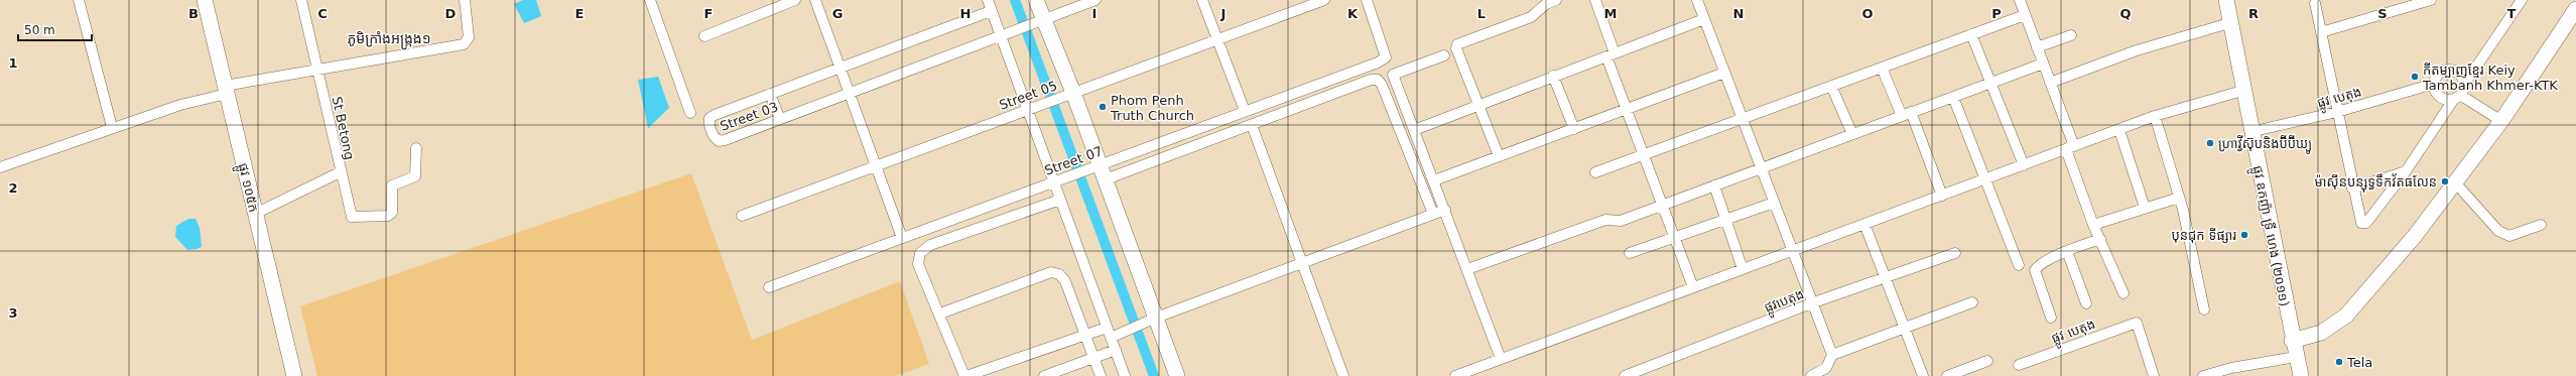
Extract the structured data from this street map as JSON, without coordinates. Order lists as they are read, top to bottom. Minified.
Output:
{"streets":{"street":["Street 05","ផ្លូវ បេតុង","Street 03","St Betong","Street 07","ផ្លូវ ១០៥ក","ផ្លូវ ឧកញ៉ា ទ្រី ហេង (២០១១)","ផ្លូវបេតុង"]},"crossings":[["ផ្លូវ បេតុង","ផ្លូវ ឧកញ៉ា ទ្រី ហេង (២០១១)"],["St Betong","ផ្លូវ ១០៥ក"]],"districts":["ភូមិក្រាំងអង្រ្កង១"],"places":["កីតម្បាញខ្មែរ Keiy Tambanh Khmer-KTK","Phom Penh Truth Church","ហ្រាវ្វីស៊ុបនិងប៊ីប៊ីឃ្យូ","ម៉ាស៊ីនបន្សុទ្ធទឹកវ័តធលែន","បុនជុក ទីផ្សារ","Tela"],"scale_bar":"50 m","grid":{"columns":["B","C","D","E","F","G","H","I","J","K","L","M","N","O","P","Q","R","S","T"],"rows":["1","2","3"]}}
